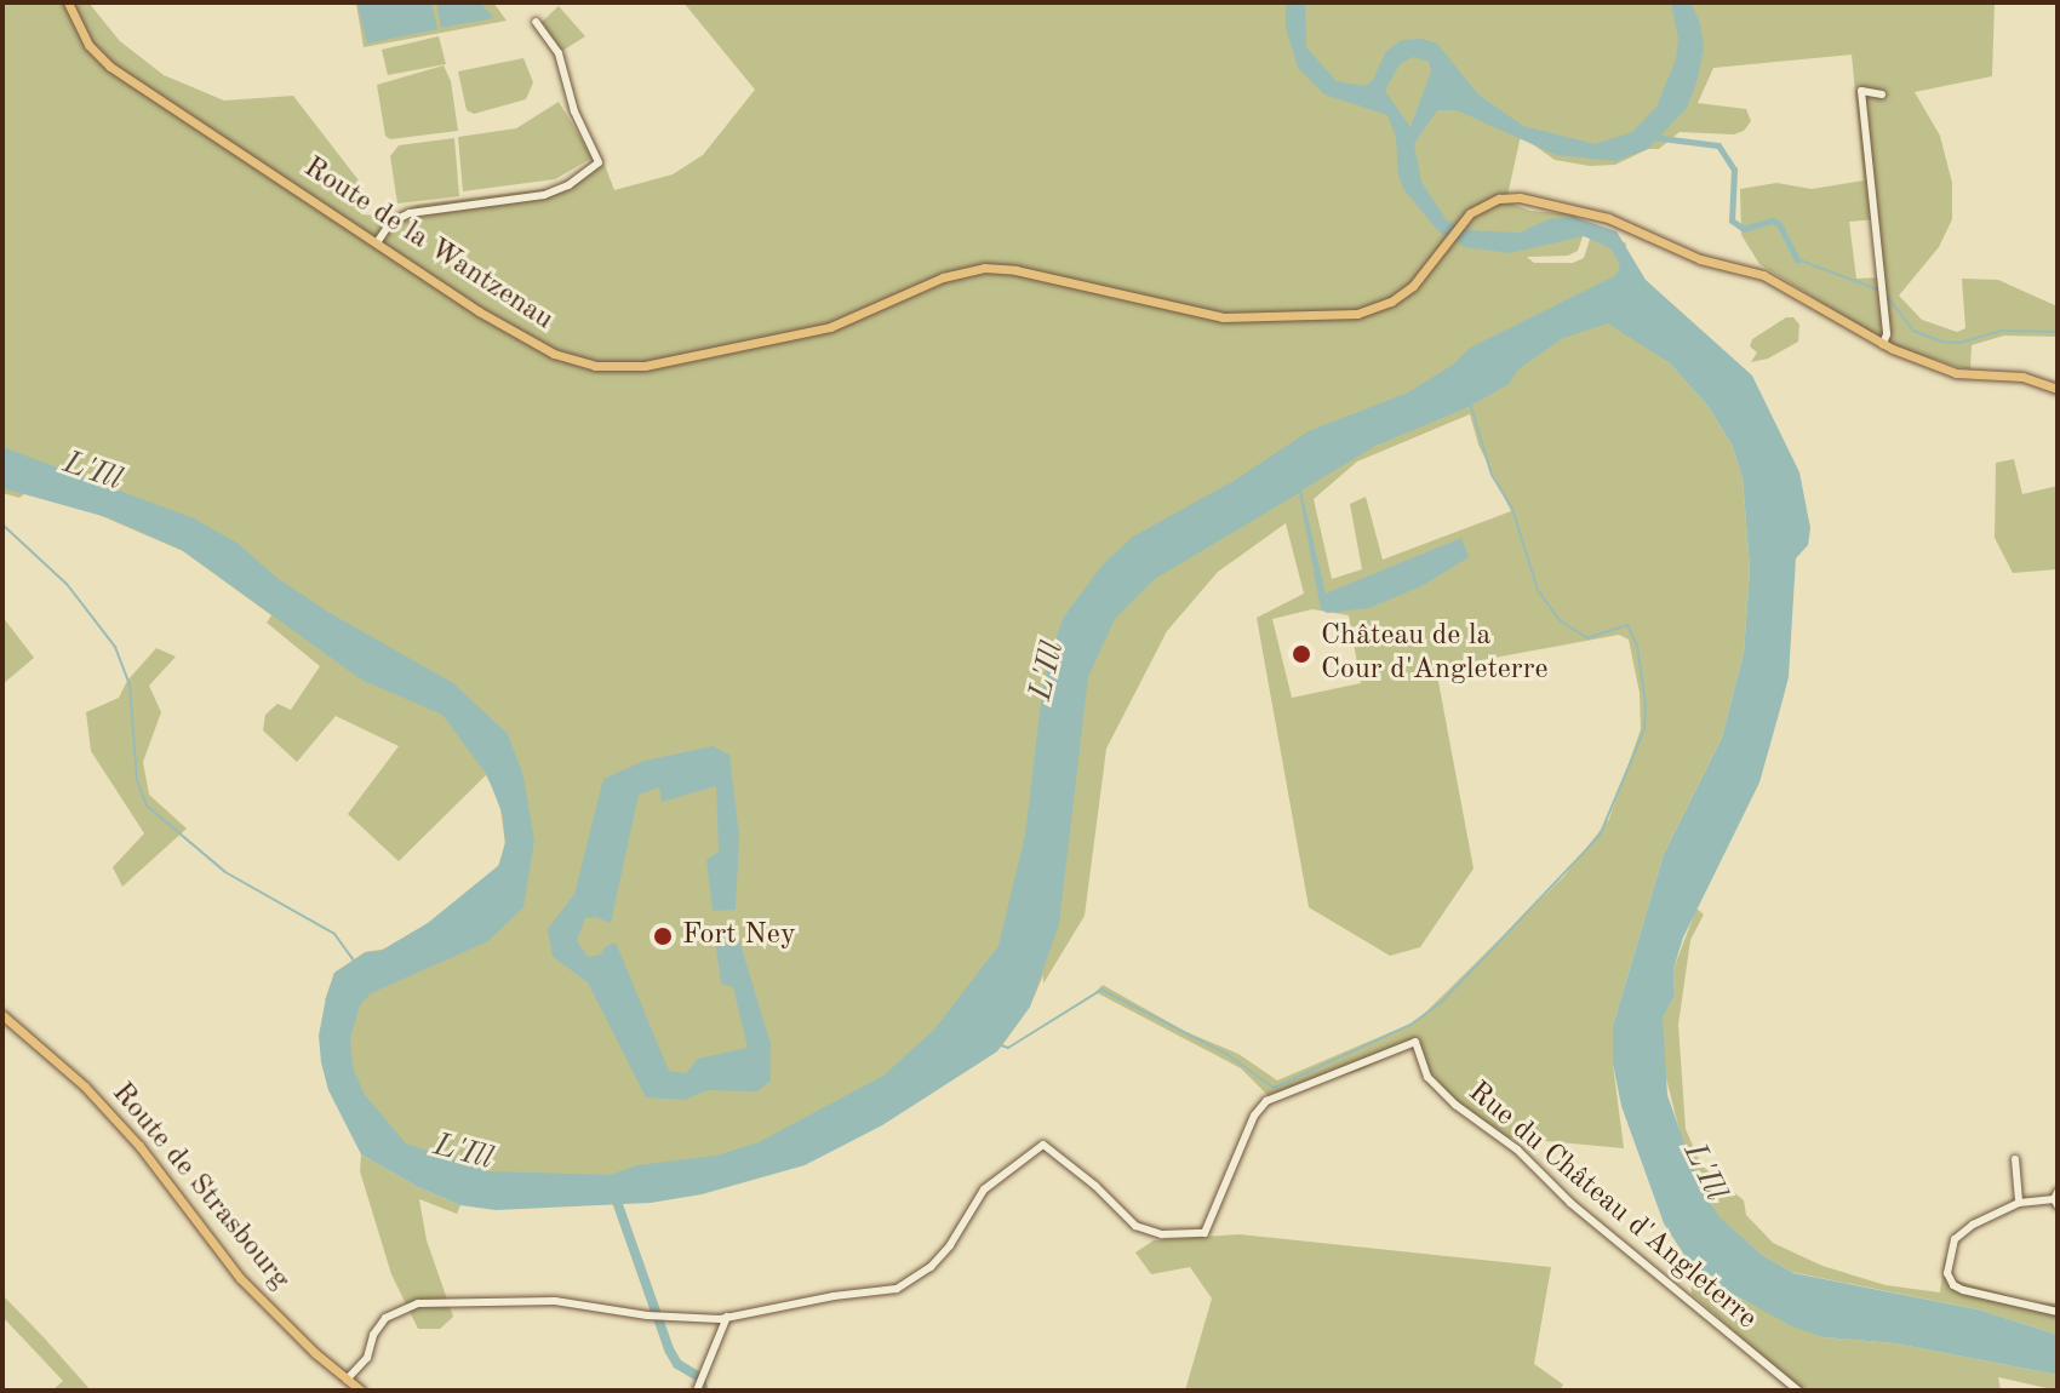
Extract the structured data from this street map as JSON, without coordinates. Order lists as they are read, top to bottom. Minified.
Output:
{"streets":{"main road":["Route de la Wantzenau","Route de Strasbourg"],"street":["Rue du Château d'Angleterre"]},"water":["L'Ill"],"places":["Château de la Cour d'Angleterre","Fort Ney"]}
